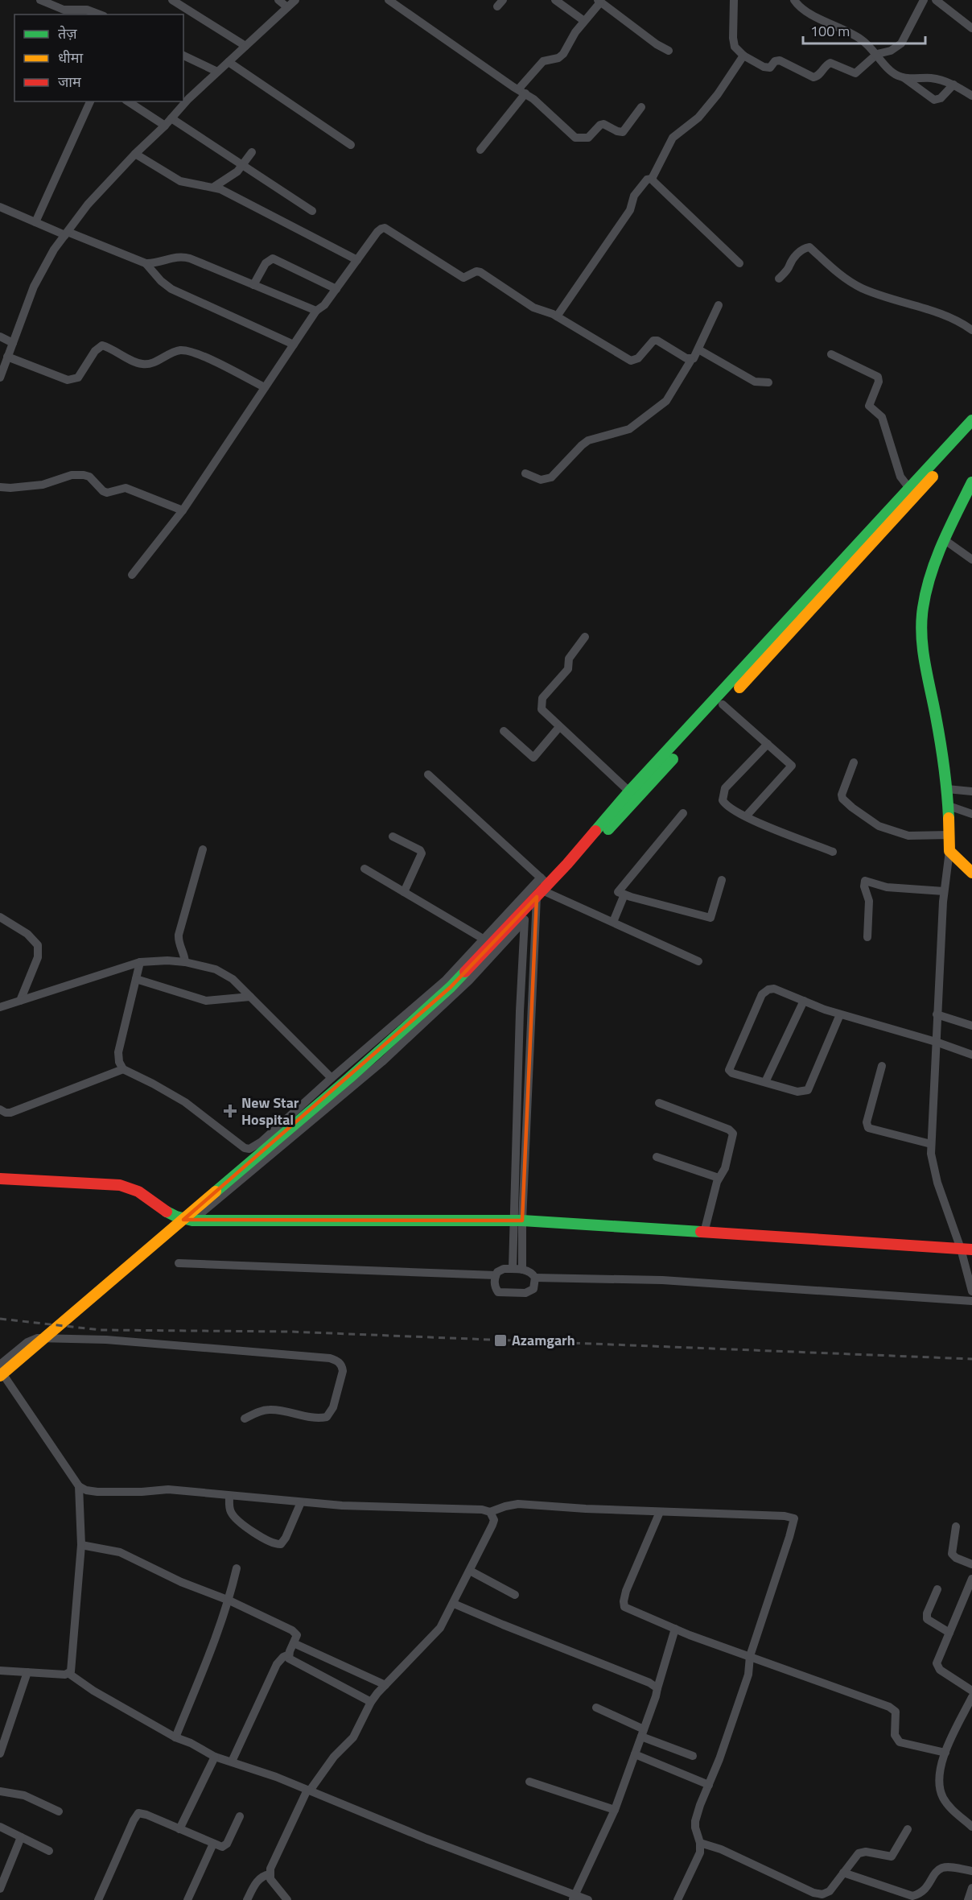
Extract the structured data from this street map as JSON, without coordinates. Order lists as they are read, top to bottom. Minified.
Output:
{"places":{"health":["New Star Hospital"],"transit":["Azamgarh"]},"legend":["तेज़","धीमा","जाम"],"scale_bar":"100 m"}
